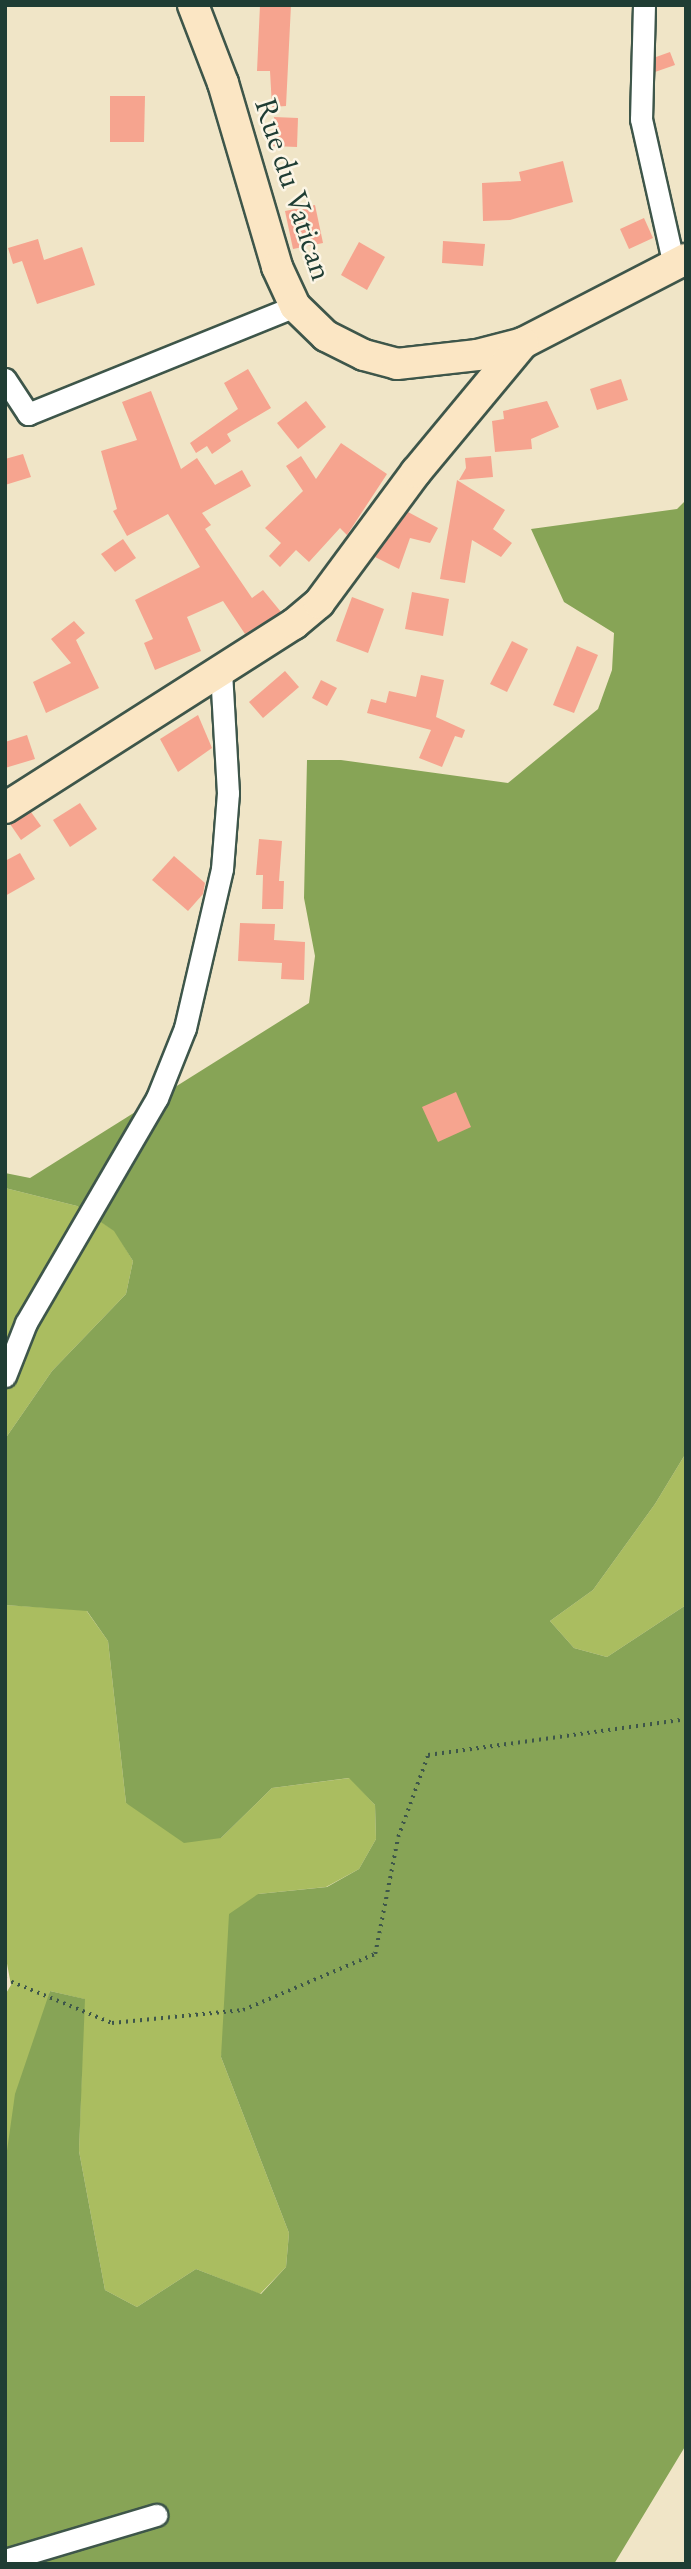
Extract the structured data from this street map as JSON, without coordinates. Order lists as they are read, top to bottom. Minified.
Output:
{"streets":{"street":["Rue du Vatican"]}}
